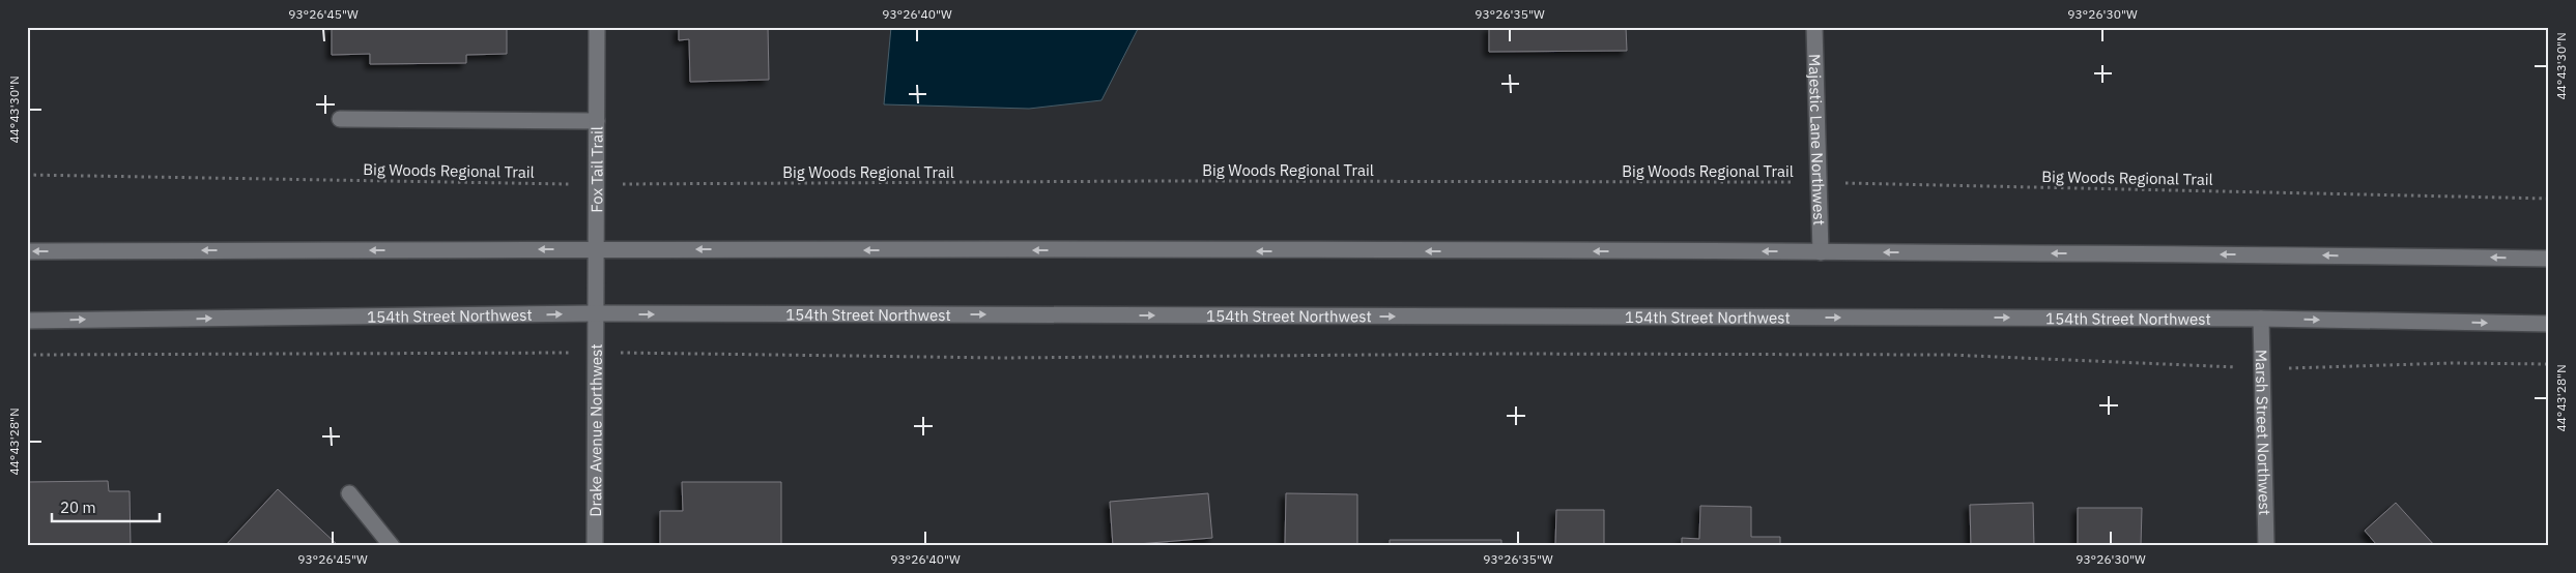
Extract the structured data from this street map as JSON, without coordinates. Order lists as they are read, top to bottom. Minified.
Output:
{"streets":{"street":["Majestic Lane Northwest","Fox Tail Trail","154th Street Northwest","Drake Avenue Northwest","Marsh Street Northwest"],"path":["Big Woods Regional Trail"]},"crossings":[["Majestic Lane Northwest","Big Woods Regional Trail"],["Big Woods Regional Trail","Fox Tail Trail"],["Fox Tail Trail","154th Street Northwest"],["Fox Tail Trail","Drake Avenue Northwest"],["154th Street Northwest","Drake Avenue Northwest"],["154th Street Northwest","Marsh Street Northwest"]],"scale_bar":"20 m","coordinates":["93°26'45\"W","93°26'40\"W","93°26'35\"W","93°26'30\"W","44°43'30\"N","44°43'28\"N"]}
